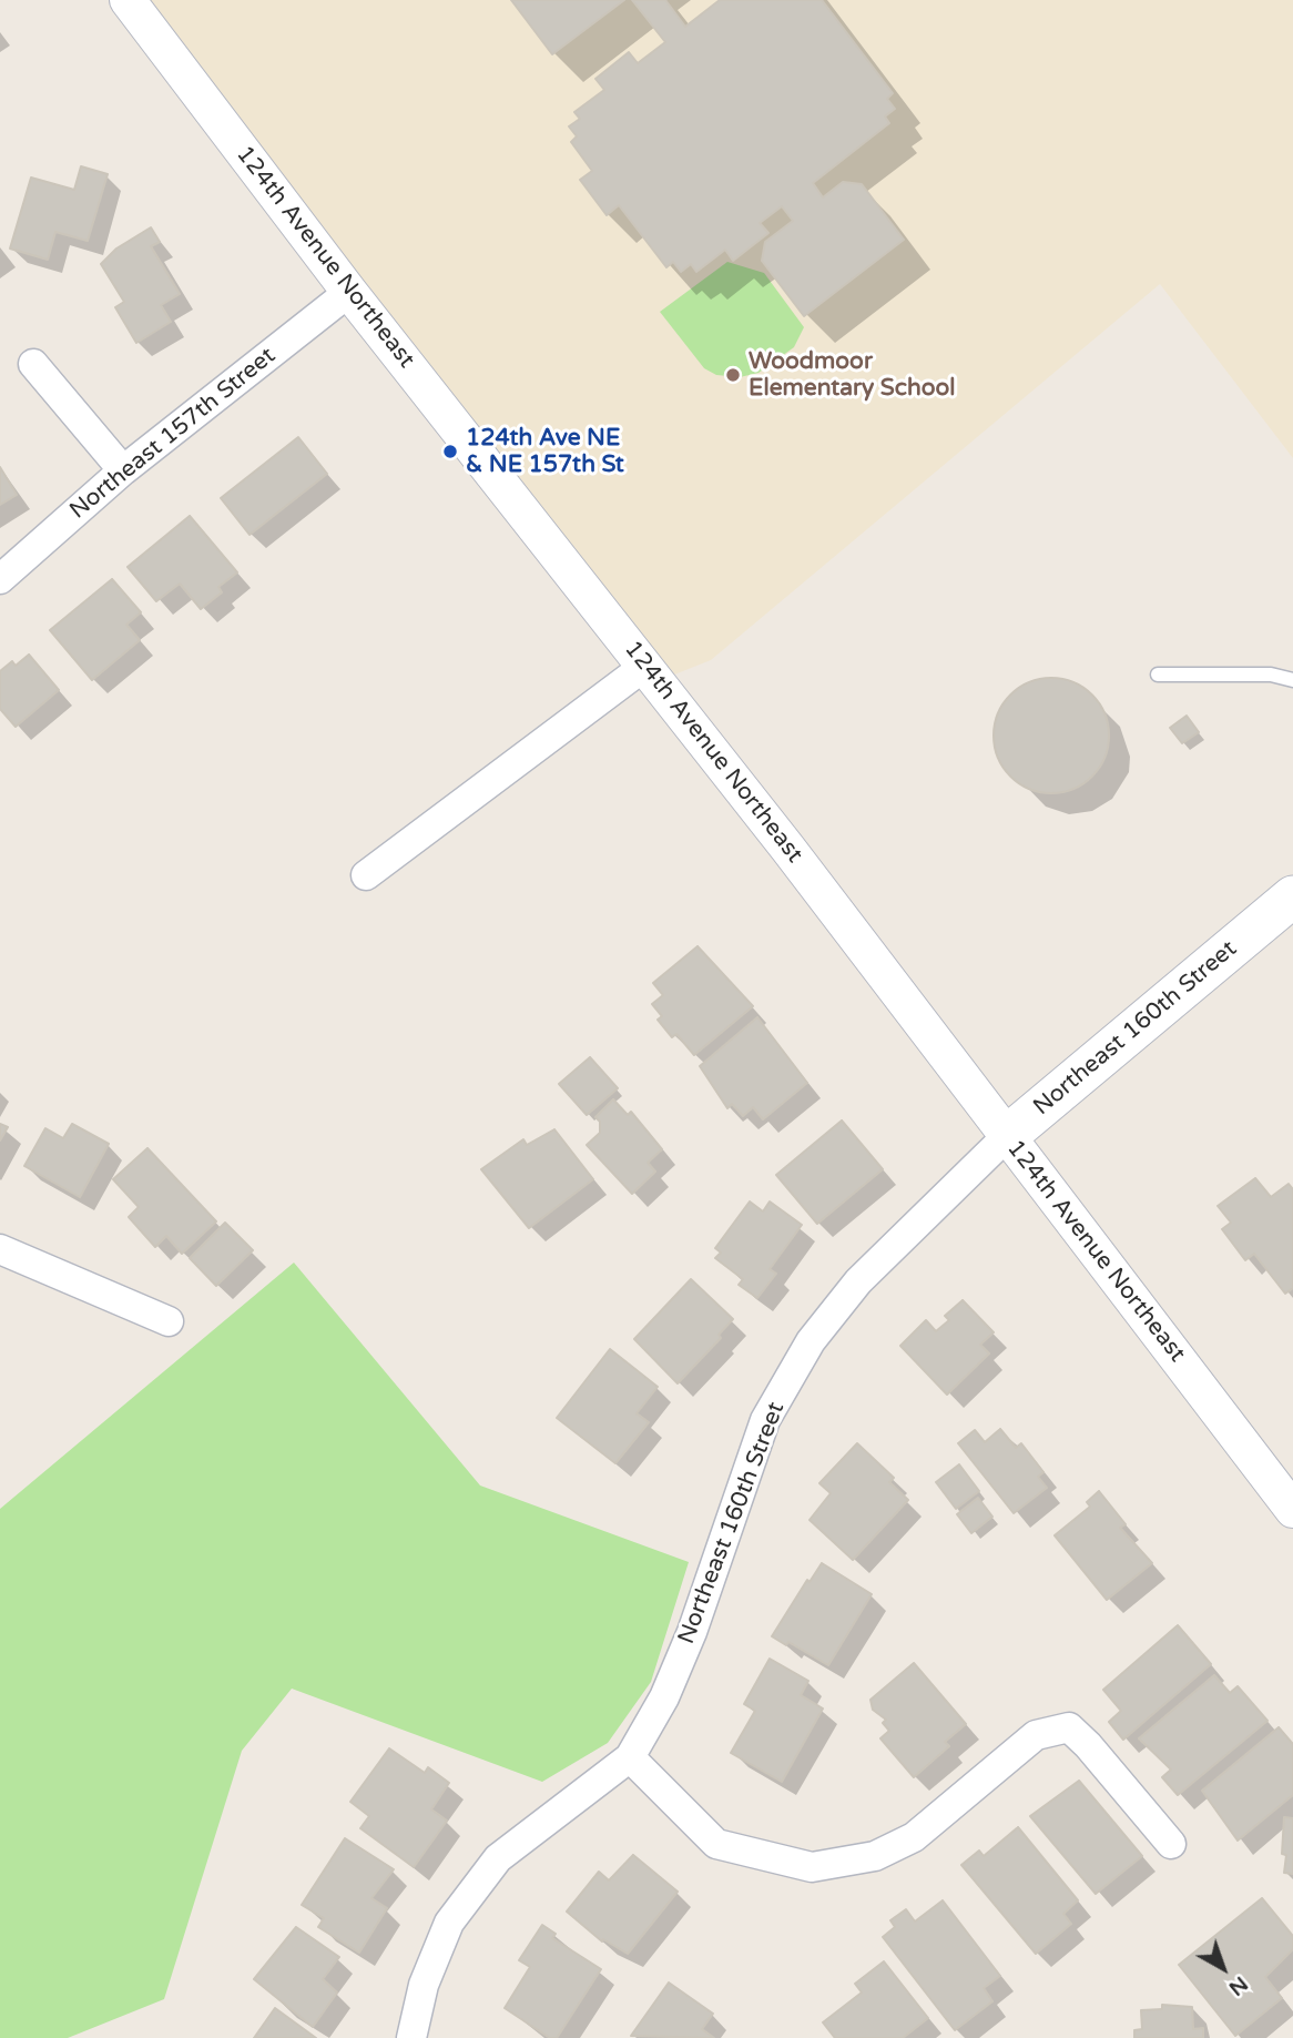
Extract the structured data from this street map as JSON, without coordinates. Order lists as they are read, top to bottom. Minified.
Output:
{"streets":{"main road":["Northeast 160th Street"],"street":["124th Avenue Northeast","Northeast 157th Street"]},"crossings":[["124th Avenue Northeast","Northeast 157th Street"],["124th Avenue Northeast","Northeast 160th Street"]],"places":["Woodmoor Elementary School","124th Ave NE & NE 157th St"],"north":"bottom right"}
